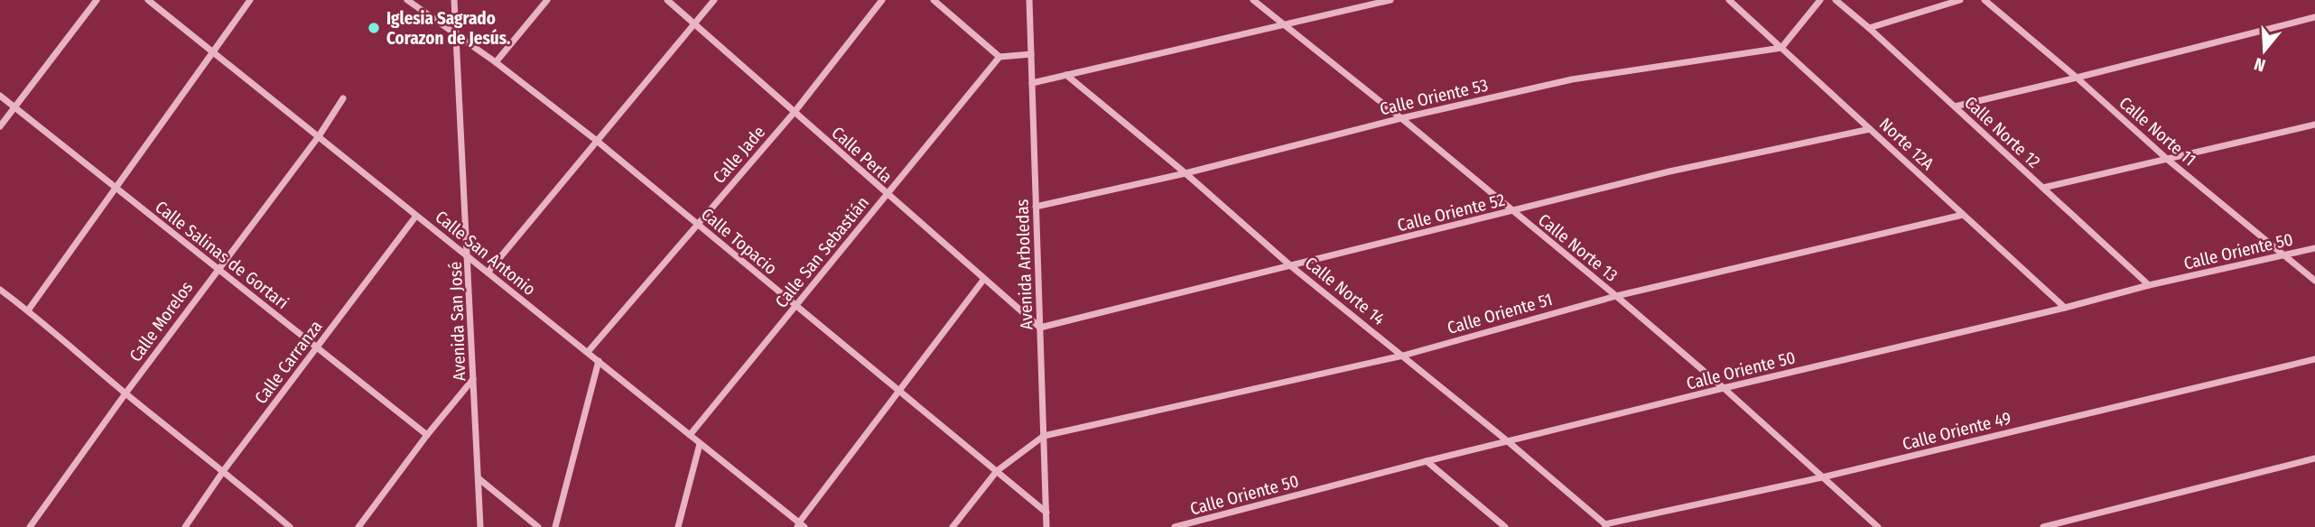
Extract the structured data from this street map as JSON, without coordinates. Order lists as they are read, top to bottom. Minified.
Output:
{"streets":{"street":["Calle Oriente 53","Calle Norte 11","Calle Norte 12","Norte 12A","Calle Jade","Calle Perla","Calle Oriente 52","Calle Topacio","Calle Norte 13","Calle Oriente 50","Calle San Sebastián","Calle San Antonio","Calle Salinas de Gortari","Avenida Arboledas","Calle Norte 14","Calle Oriente 51","Calle Morelos","Avenida San José","Calle Carranza","Calle Oriente 49"]},"crossings":[["Calle Oriente 53","Norte 12A"],["Calle Oriente 53","Calle Norte 13"],["Calle Oriente 53","Avenida Arboledas"],["Calle Oriente 53","Calle Norte 14"],["Calle Norte 11","Calle Oriente 50"],["Calle Norte 12","Calle Oriente 50"],["Norte 12A","Calle Oriente 52"],["Norte 12A","Calle Oriente 50"],["Norte 12A","Calle Oriente 51"],["Calle Jade","Calle Perla"],["Calle Jade","Calle Topacio"],["Calle Jade","Calle San Antonio"],["Calle Perla","Calle Oriente 52"],["Calle Perla","Calle San Sebastián"],["Calle Perla","Avenida Arboledas"],["Calle Oriente 52","Calle Norte 13"],["Calle Oriente 52","Avenida Arboledas"],["Calle Oriente 52","Calle Norte 14"],["Calle Topacio","Calle San Sebastián"],["Calle Topacio","Avenida Arboledas"],["Calle Topacio","Avenida San José"],["Calle Norte 13","Calle Oriente 50"],["Calle Norte 13","Calle Oriente 51"],["Calle Norte 13","Calle Oriente 49"],["Calle Oriente 50","Calle Norte 14"],["Calle San Sebastián","Calle San Antonio"],["Calle San Antonio","Calle Morelos"],["Calle San Antonio","Avenida San José"],["Calle San Antonio","Calle Carranza"],["Calle Salinas de Gortari","Calle Morelos"],["Calle Salinas de Gortari","Calle Carranza"],["Avenida Arboledas","Calle Oriente 51"],["Calle Norte 14","Calle Oriente 51"],["Calle Norte 14","Calle Oriente 49"]],"places":["Iglesia Sagrado Corazon de Jesús."],"north":"bottom"}
